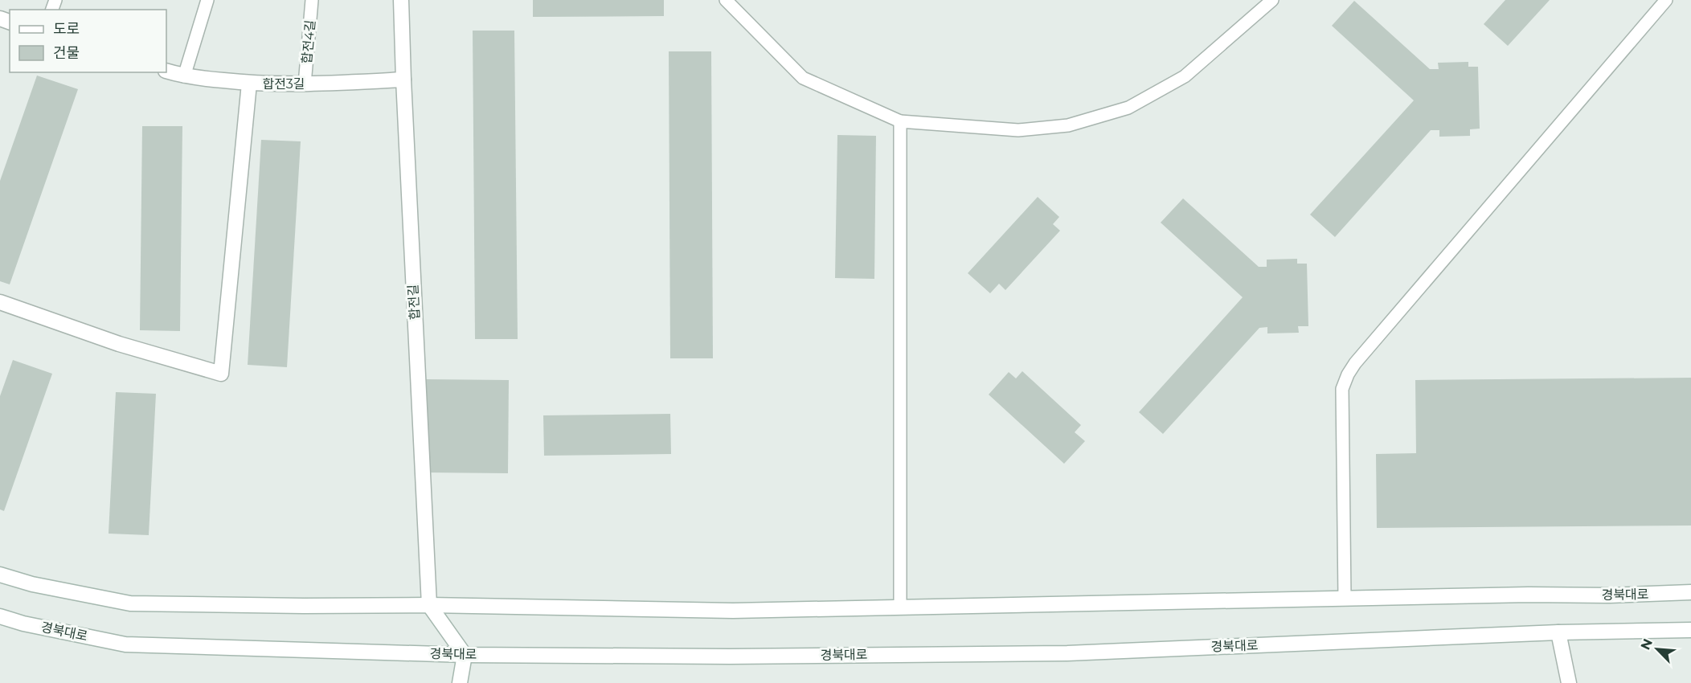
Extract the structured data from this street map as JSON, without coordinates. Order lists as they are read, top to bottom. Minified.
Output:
{"streets":{"street":["합전3길","합전길","경북대로"],"lane":["합전4길"]},"crossings":[["합전4길","합전3길"],["합전3길","합전길"],["합전길","경북대로"]],"legend":["도로","건물"],"north":"top left"}
